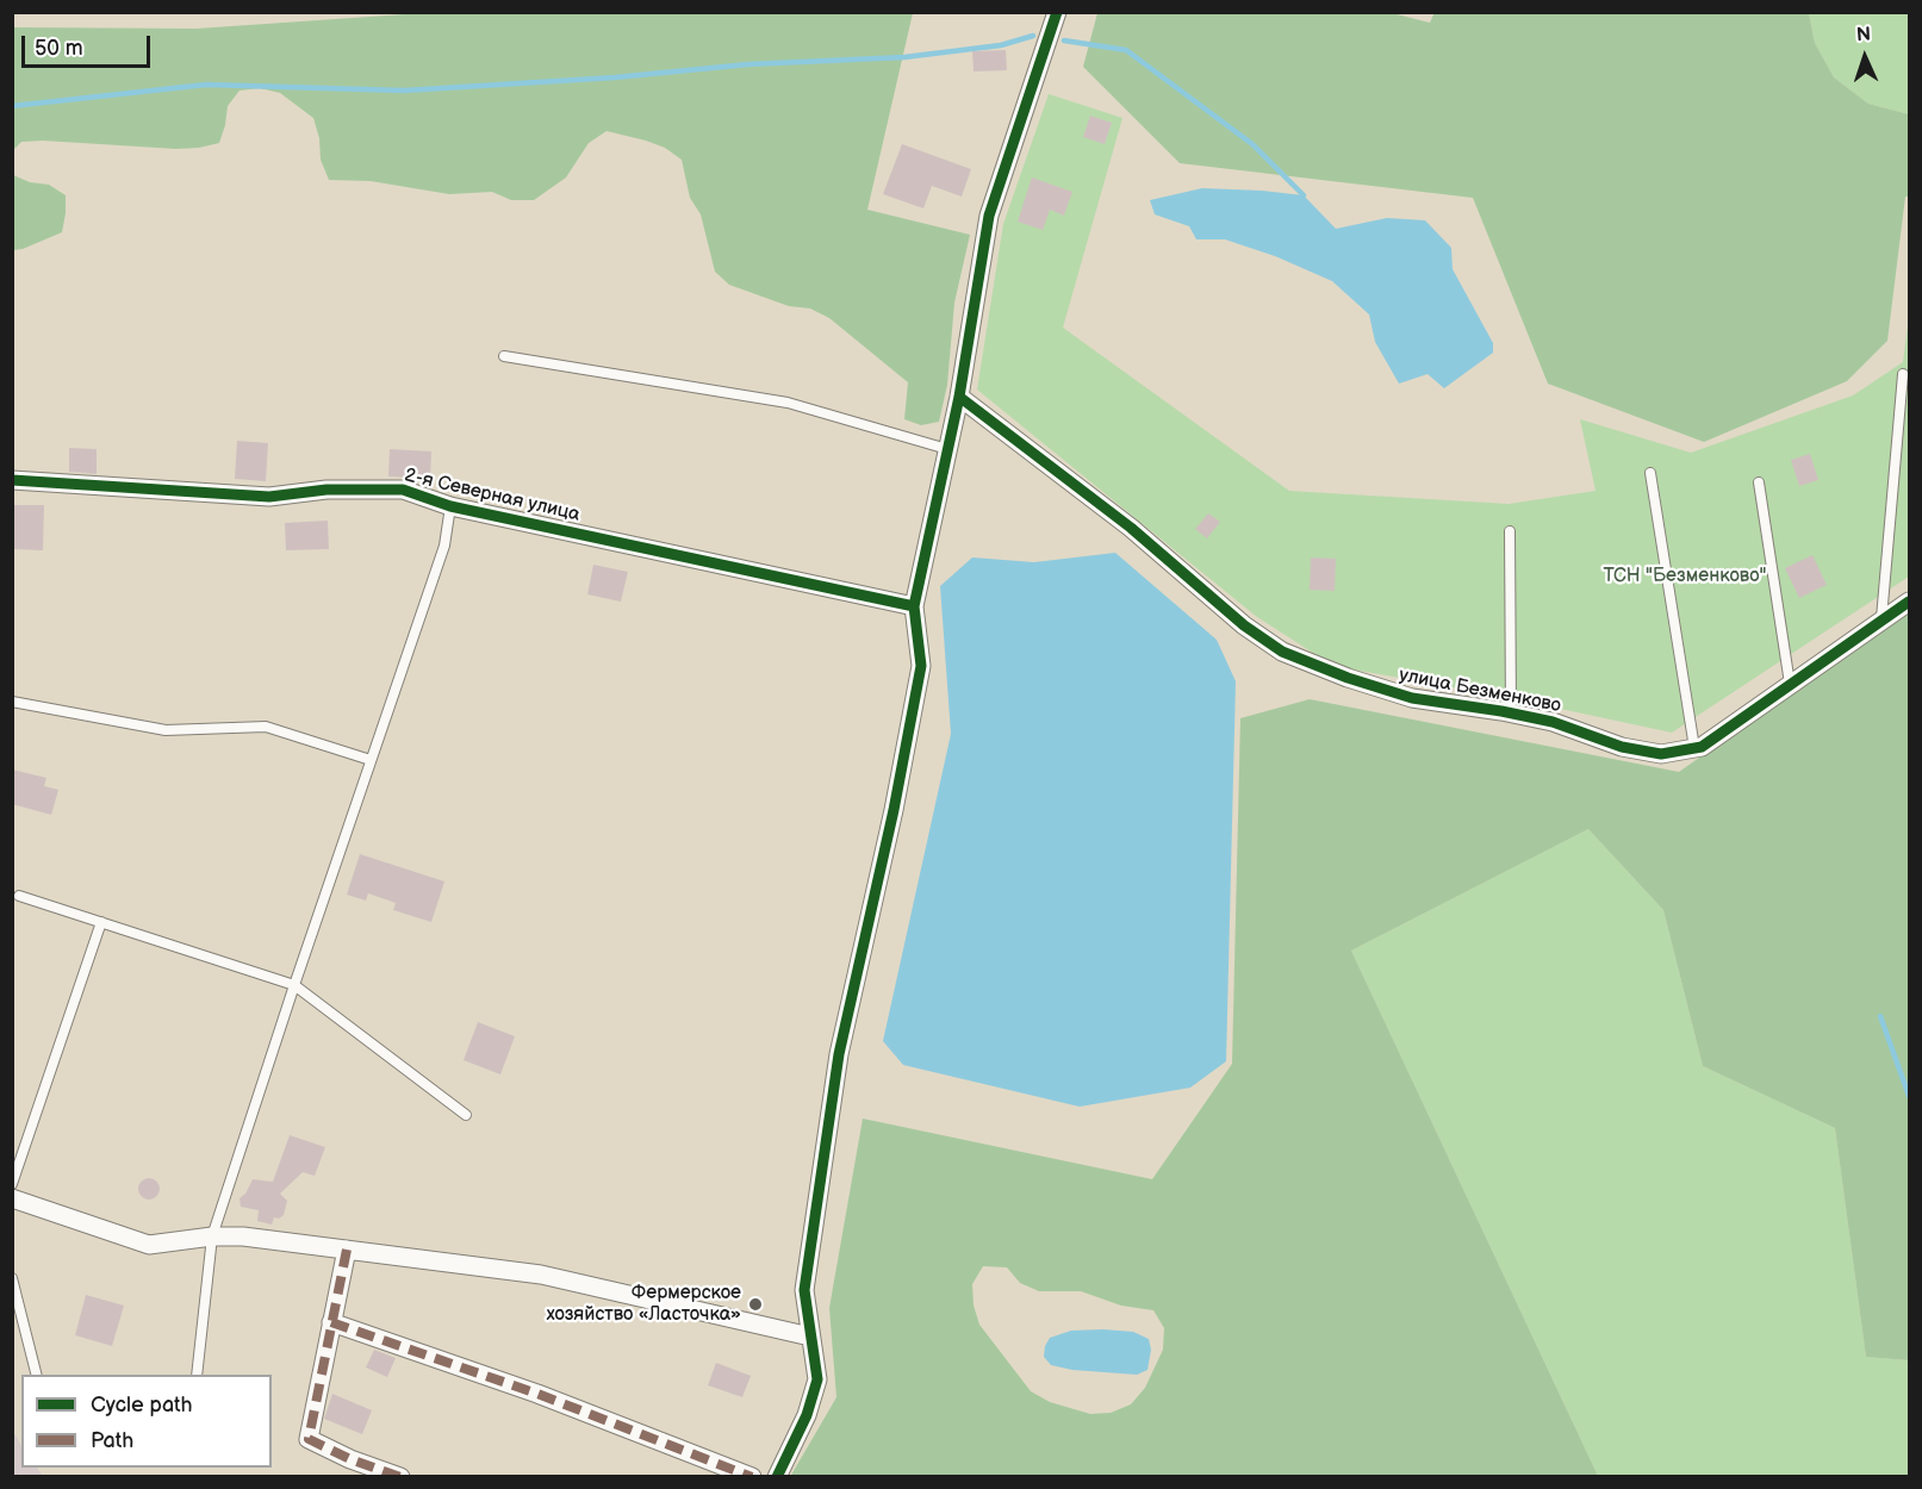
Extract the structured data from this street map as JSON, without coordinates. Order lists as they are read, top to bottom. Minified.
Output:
{"streets":{"street":["2-я Северная улица","улица Безменково"]},"parks":["ТСН \"Безменково\""],"places":["Фермерское хозяйство «Ласточка»"],"legend":["Cycle path","Path"],"scale_bar":"50 m","north":"top"}
